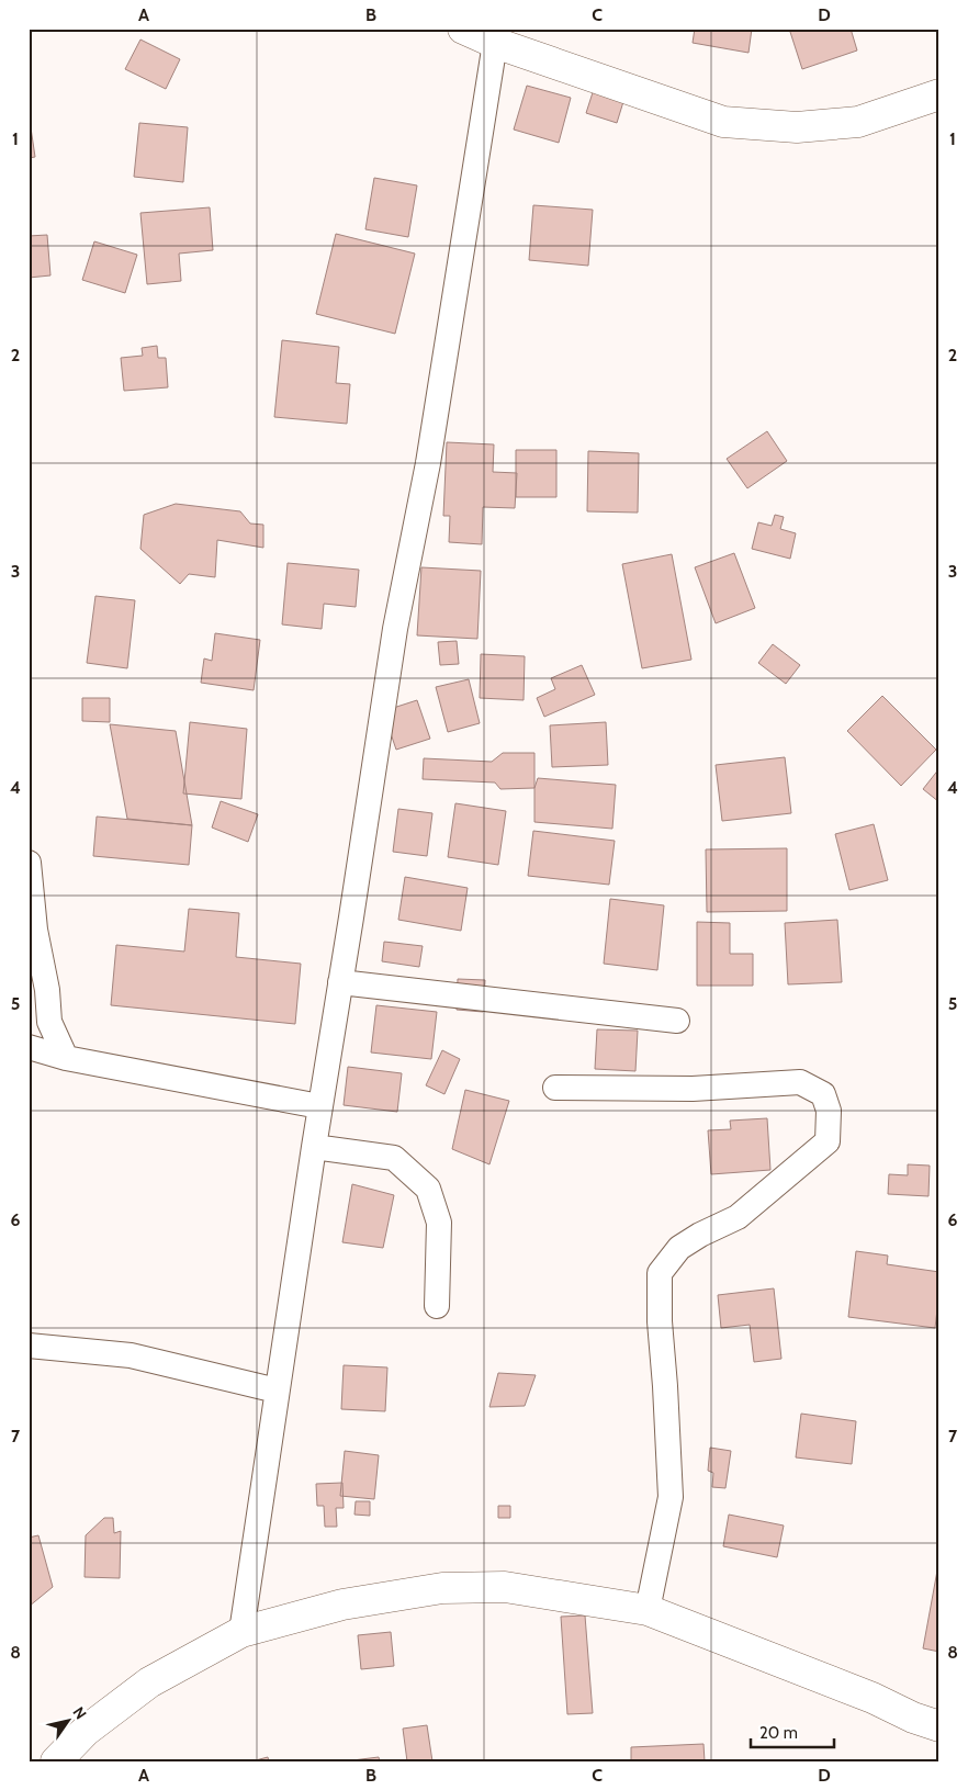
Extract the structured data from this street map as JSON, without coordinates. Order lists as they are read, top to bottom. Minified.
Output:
{"scale_bar":"20 m","north":"top right","grid":{"columns":["A","B","C","D"],"rows":["1","2","3","4","5","6","7","8"]}}
